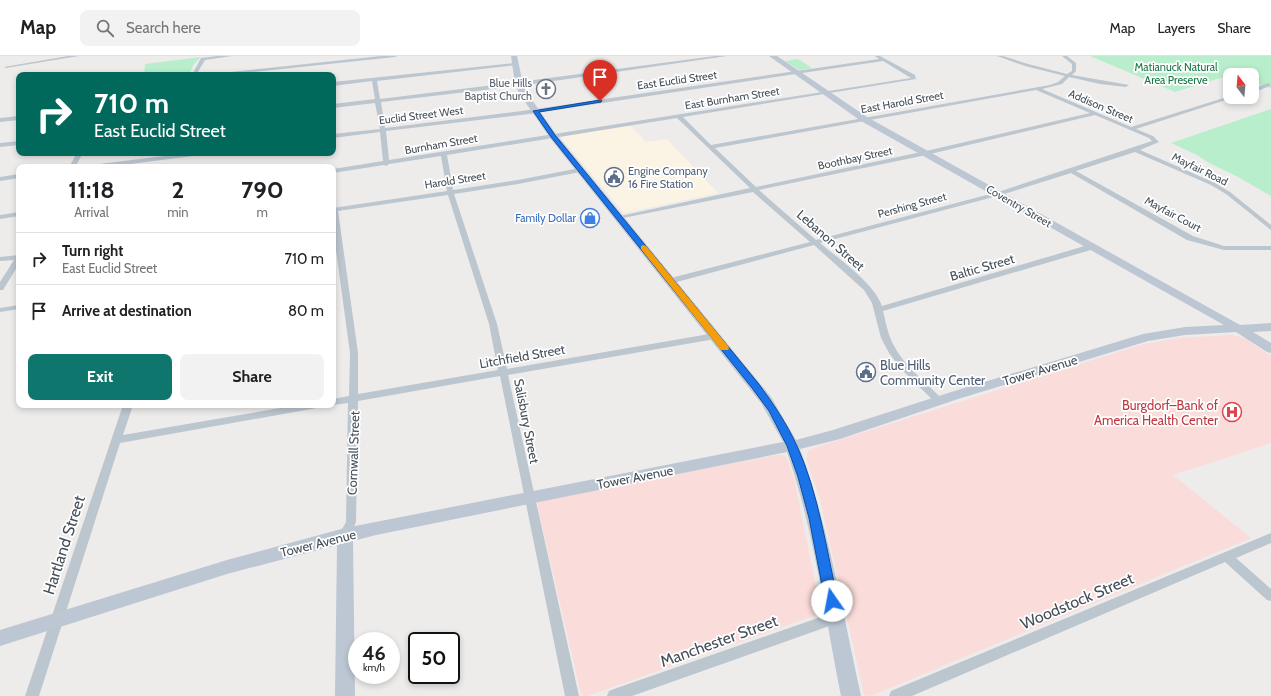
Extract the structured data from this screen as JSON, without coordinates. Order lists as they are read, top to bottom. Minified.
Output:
{"streets":{"main road":["Coventry Street","Tower Avenue","Cornwall Street"],"street":["East Euclid Street","East Burnham Street","East Harold Street","Addison Street","Euclid Street West","Burnham Street","Boothbay Street","Mayfair Road","Harold Street","Pershing Street","Mayfair Court","Lebanon Street","Baltic Street","Litchfield Street","Salisbury Street","Hartland Street","Woodstock Street","Manchester Street"]},"crossings":[["East Euclid Street","East Burnham Street"],["East Euclid Street","Euclid Street West"],["East Euclid Street","Coventry Street"],["East Burnham Street","Burnham Street"],["East Burnham Street","Coventry Street"],["East Burnham Street","Lebanon Street"],["East Harold Street","Addison Street"],["East Harold Street","Coventry Street"],["East Harold Street","Lebanon Street"],["Addison Street","Boothbay Street"],["Addison Street","Pershing Street"],["Burnham Street","Salisbury Street"],["Boothbay Street","Coventry Street"],["Boothbay Street","Lebanon Street"],["Mayfair Road","Pershing Street"],["Harold Street","Salisbury Street"],["Pershing Street","Coventry Street"],["Pershing Street","Mayfair Court"],["Pershing Street","Lebanon Street"],["Coventry Street","Baltic Street"],["Coventry Street","Tower Avenue"],["Lebanon Street","Baltic Street"],["Lebanon Street","Tower Avenue"],["Litchfield Street","Salisbury Street"],["Litchfield Street","Cornwall Street"],["Tower Avenue","Salisbury Street"],["Tower Avenue","Cornwall Street"],["Tower Avenue","Hartland Street"]],"parks":["Matianuck Natural Area Preserve"],"places":{"church":["Blue Hills Baptist Church"],"public building":["Engine Company 16 Fire Station","Blue Hills Community Center"],"shop":["Family Dollar"],"hospital":["Burgdorf–Bank of America Health Center"]},"north":"top","page":{"header":"Map","search":"Search here","nav":["Map","Layers","Share"],"turn":["710 m","East Euclid Street"],"eta":["11:18","Arrival","2","min","790","m"],"list":[{"name":"Turn right","note":"East Euclid Street","value":"710 m"},{"name":"Arrive at destination","value":"80 m"}],"buttons":["Exit","Share"],"speed":"46 km/h","limit":"50"}}
